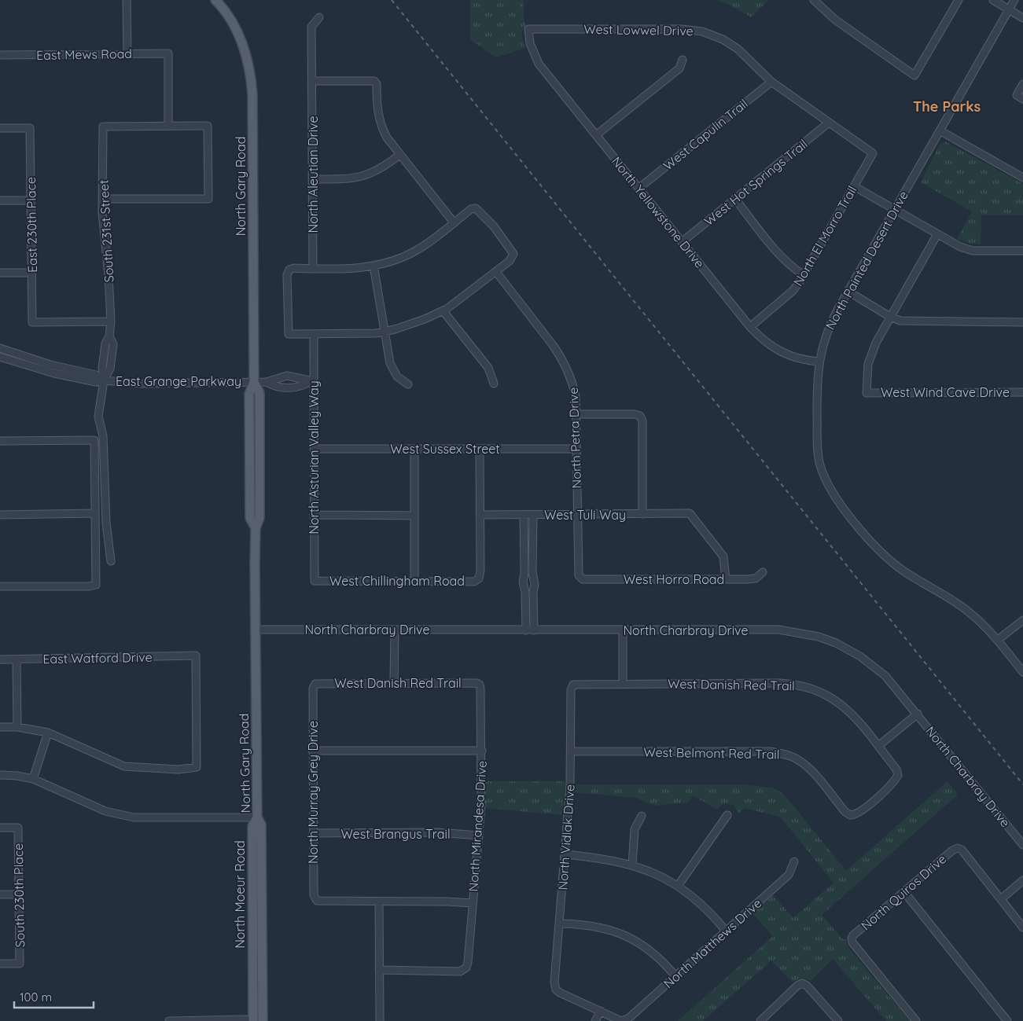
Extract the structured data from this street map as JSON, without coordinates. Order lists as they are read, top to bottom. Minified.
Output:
{"streets":{"main road":["North Gary Road","North Moeur Road"],"street":["West Lowwel Drive","East Mews Road","West Capulin Trail","North Aleutian Drive","West Hot Springs Trail","North Yellowstone Drive","East 230th Place","South 231st Street","North El Morro Trail","North Painted Desert Drive","East Grange Parkway","West Wind Cave Drive","North Petra Drive","West Sussex Street","North Asturian Valley Way","West Tuli Way","West Horro Road","West Chillingham Road","North Charbray Drive","East Watford Drive","West Danish Red Trail","West Belmont Red Trail","North Murray Grey Drive","North Mirandesa Drive","West Brangus Trail","North Vidlak Drive","North Quiros Drive","South 230th Place","North Matthews Drive"]},"crossings":[["West Lowwel Drive","West Capulin Trail"],["West Lowwel Drive","West Hot Springs Trail"],["West Lowwel Drive","North Yellowstone Drive"],["West Lowwel Drive","North El Morro Trail"],["East Mews Road","South 231st Street"],["West Capulin Trail","North Yellowstone Drive"],["West Hot Springs Trail","North Yellowstone Drive"],["North Gary Road","East Grange Parkway"],["North Gary Road","North Charbray Drive"],["North Gary Road","North Moeur Road"],["North Yellowstone Drive","North El Morro Trail"],["North Yellowstone Drive","North Painted Desert Drive"],["East 230th Place","South 231st Street"],["South 231st Street","East Grange Parkway"],["North Petra Drive","West Sussex Street"],["North Petra Drive","West Tuli Way"],["North Petra Drive","West Horro Road"],["West Sussex Street","North Asturian Valley Way"],["North Asturian Valley Way","West Chillingham Road"],["West Tuli Way","West Horro Road"],["West Tuli Way","West Chillingham Road"],["West Danish Red Trail","West Belmont Red Trail"],["West Danish Red Trail","North Murray Grey Drive"],["West Danish Red Trail","North Mirandesa Drive"],["West Danish Red Trail","North Vidlak Drive"],["West Belmont Red Trail","North Vidlak Drive"],["North Murray Grey Drive","West Brangus Trail"],["North Mirandesa Drive","West Brangus Trail"]],"districts":["The Parks"],"scale_bar":"100 m"}
